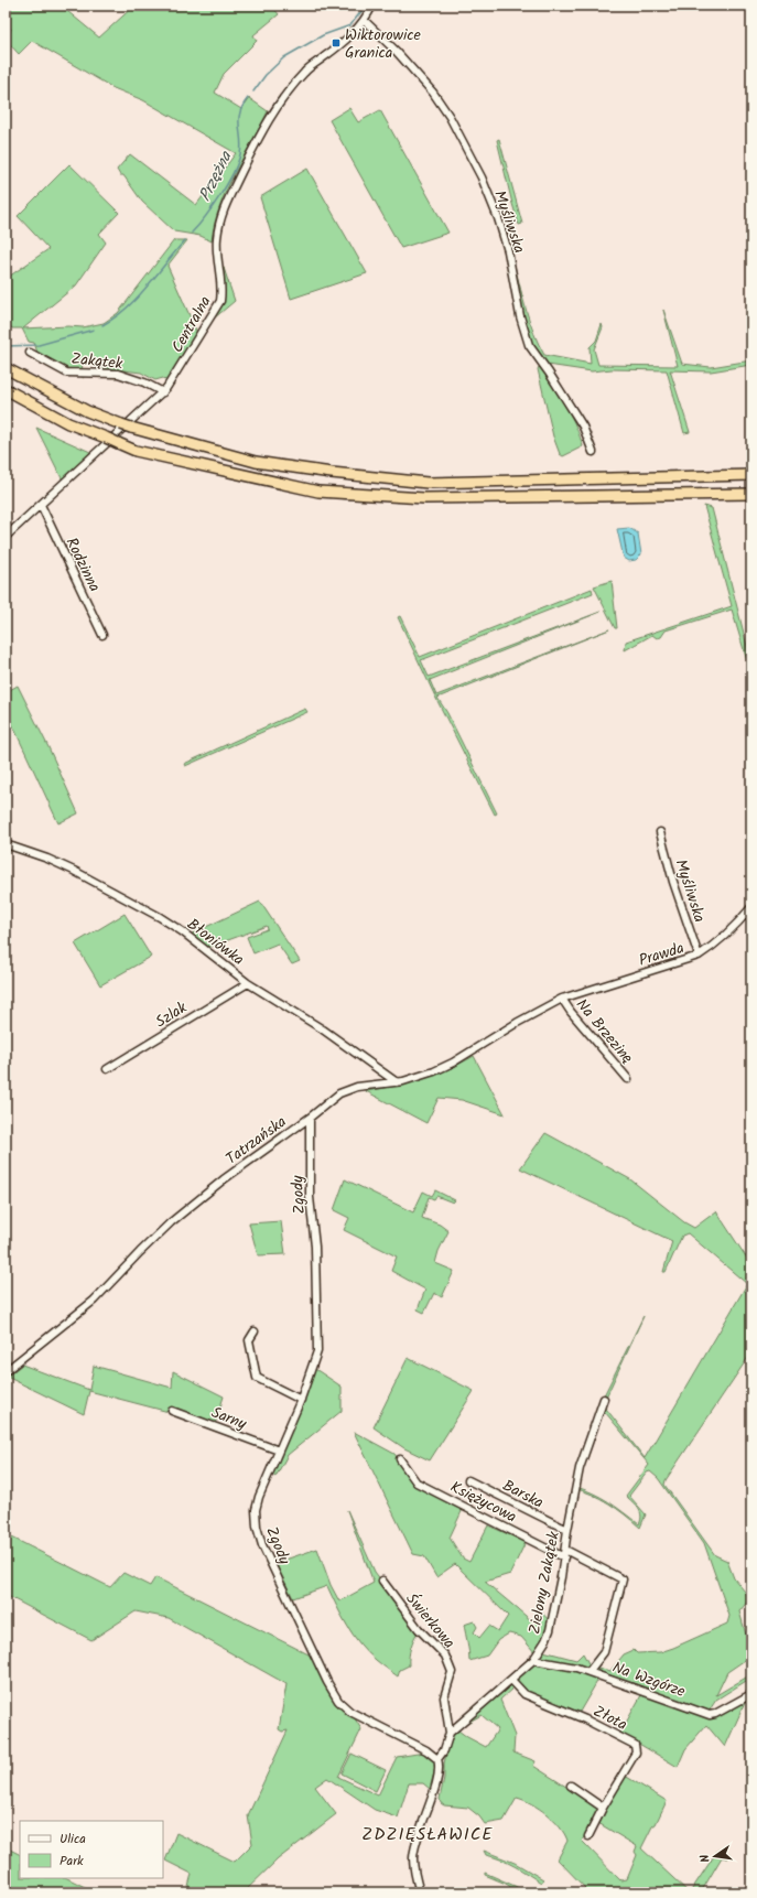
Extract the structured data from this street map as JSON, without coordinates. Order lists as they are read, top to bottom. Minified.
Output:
{"streets":{"street":["Myśliwska","Centralna","Zakątek","Rodzinna","Błoniówka","Prawda","Szlak","Na Brzezinę","Tatrzańska","Zgody","Sarny","Barska","Księżycowa","Zielony Zakątek","Świerkowa","Na Wzgórze","Złota"]},"crossings":[["Myśliwska","Centralna"],["Myśliwska","Prawda"],["Centralna","Zakątek"],["Centralna","Rodzinna"],["Błoniówka","Szlak"],["Błoniówka","Tatrzańska"],["Prawda","Na Brzezinę"],["Prawda","Tatrzańska"],["Na Brzezinę","Tatrzańska"],["Tatrzańska","Zgody"],["Zgody","Sarny"],["Barska","Zielony Zakątek"],["Księżycowa","Zielony Zakątek"],["Zielony Zakątek","Świerkowa"],["Zielony Zakątek","Na Wzgórze"],["Zielony Zakątek","Złota"]],"districts":["ZDZIĘSŁAWICE"],"water":["Przężna"],"places":{"transit":["Wiktorowice Granica"]},"legend":["Ulica","Park"],"north":"left"}
